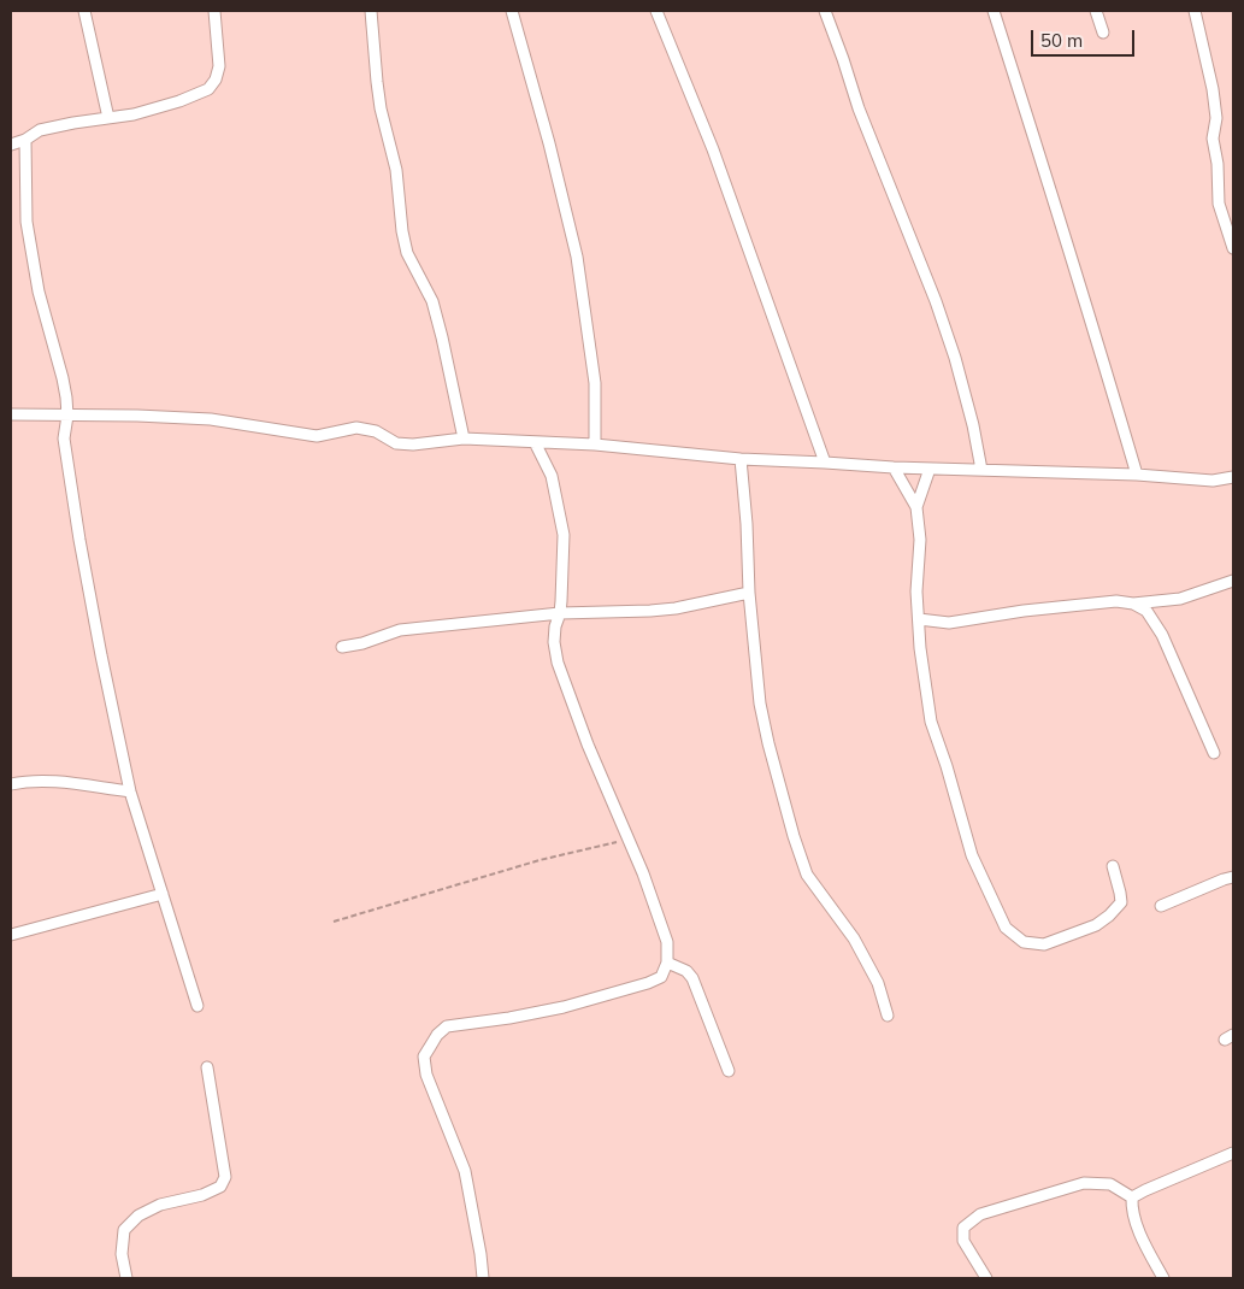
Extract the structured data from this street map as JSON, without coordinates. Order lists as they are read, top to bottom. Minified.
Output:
{"scale_bar":"50 m"}
